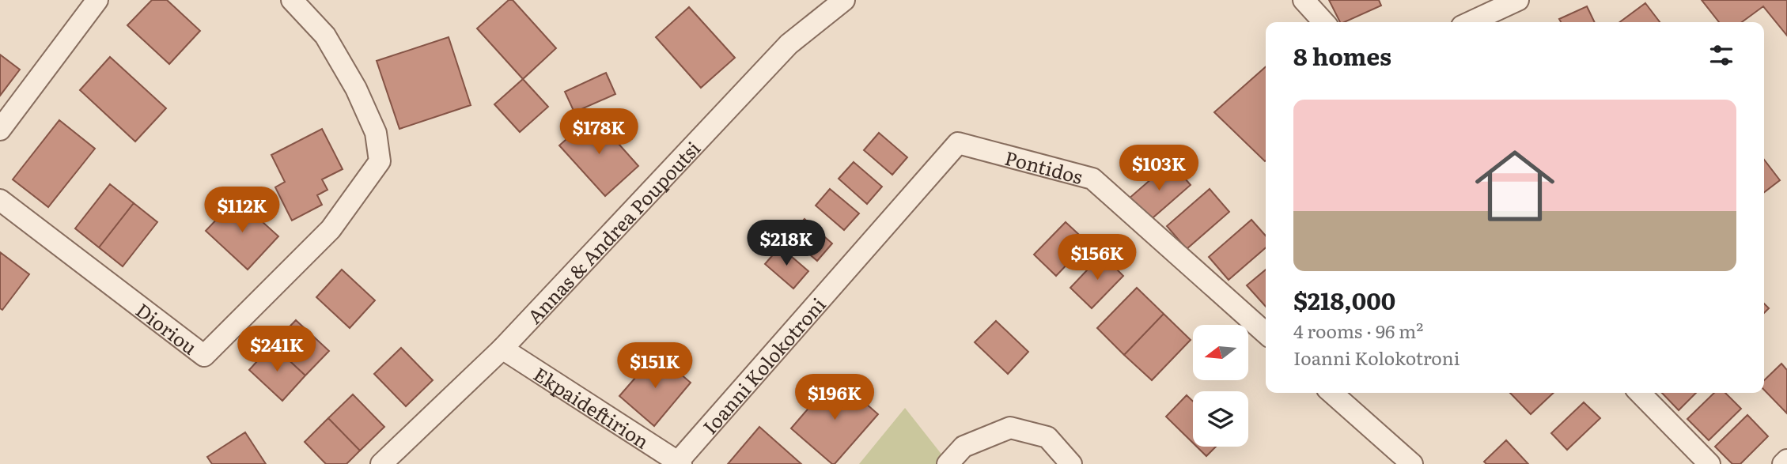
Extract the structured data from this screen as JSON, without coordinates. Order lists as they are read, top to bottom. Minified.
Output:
{"streets":{"street":["Pontidos","Annas & Andrea Poupoutsi","Dioriou","Ioanni Kolokotroni","Ekpaideftirion"]},"crossings":[["Pontidos","Ioanni Kolokotroni"],["Annas & Andrea Poupoutsi","Ekpaideftirion"],["Ioanni Kolokotroni","Ekpaideftirion"]],"north":"left","page":{"heading":"8 homes","list":[{"name":"$218,000","note":"4 rooms · 96 m² · Ioanni Kolokotroni"}],"price":["$178K","$103K","$112K","$218K","$156K","$241K","$151K","$196K"]}}
